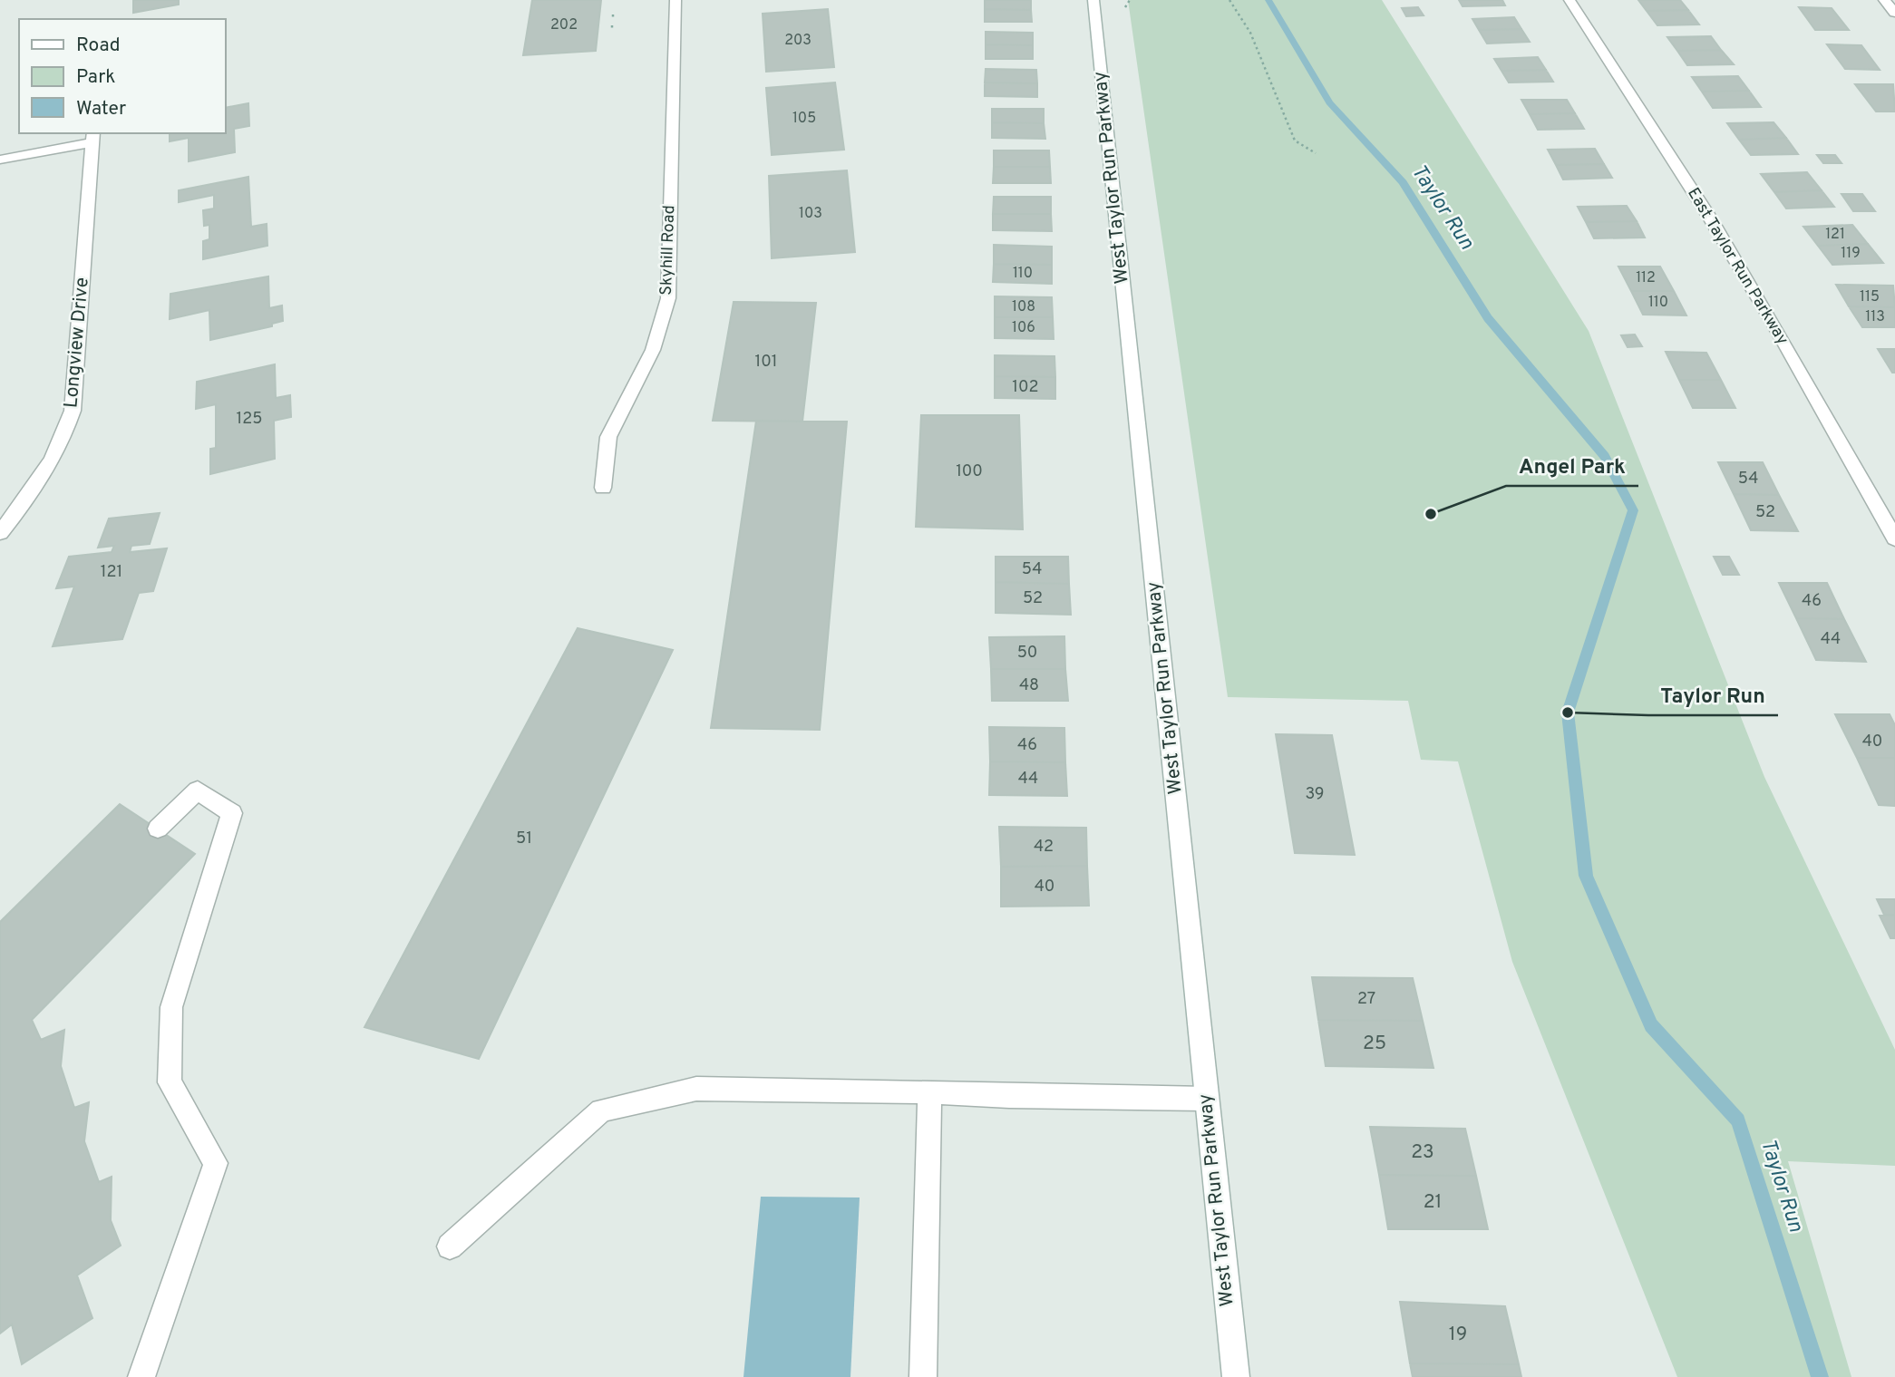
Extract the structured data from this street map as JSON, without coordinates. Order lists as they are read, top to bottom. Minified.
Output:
{"streets":{"street":["West Taylor Run Parkway","Skyhill Road","East Taylor Run Parkway","Longview Drive"]},"water":["Taylor Run"],"places":["Angel Park","Taylor Run"],"house_numbers":["202","203","105","103","121","119","110","112","115","110","108","113","106","101","102","125","100","54","52","54","121","52","46","44","50","48","40","46","44","39","51","42","40","27","25","23","21","19"],"legend":["Road","Park","Water"]}
